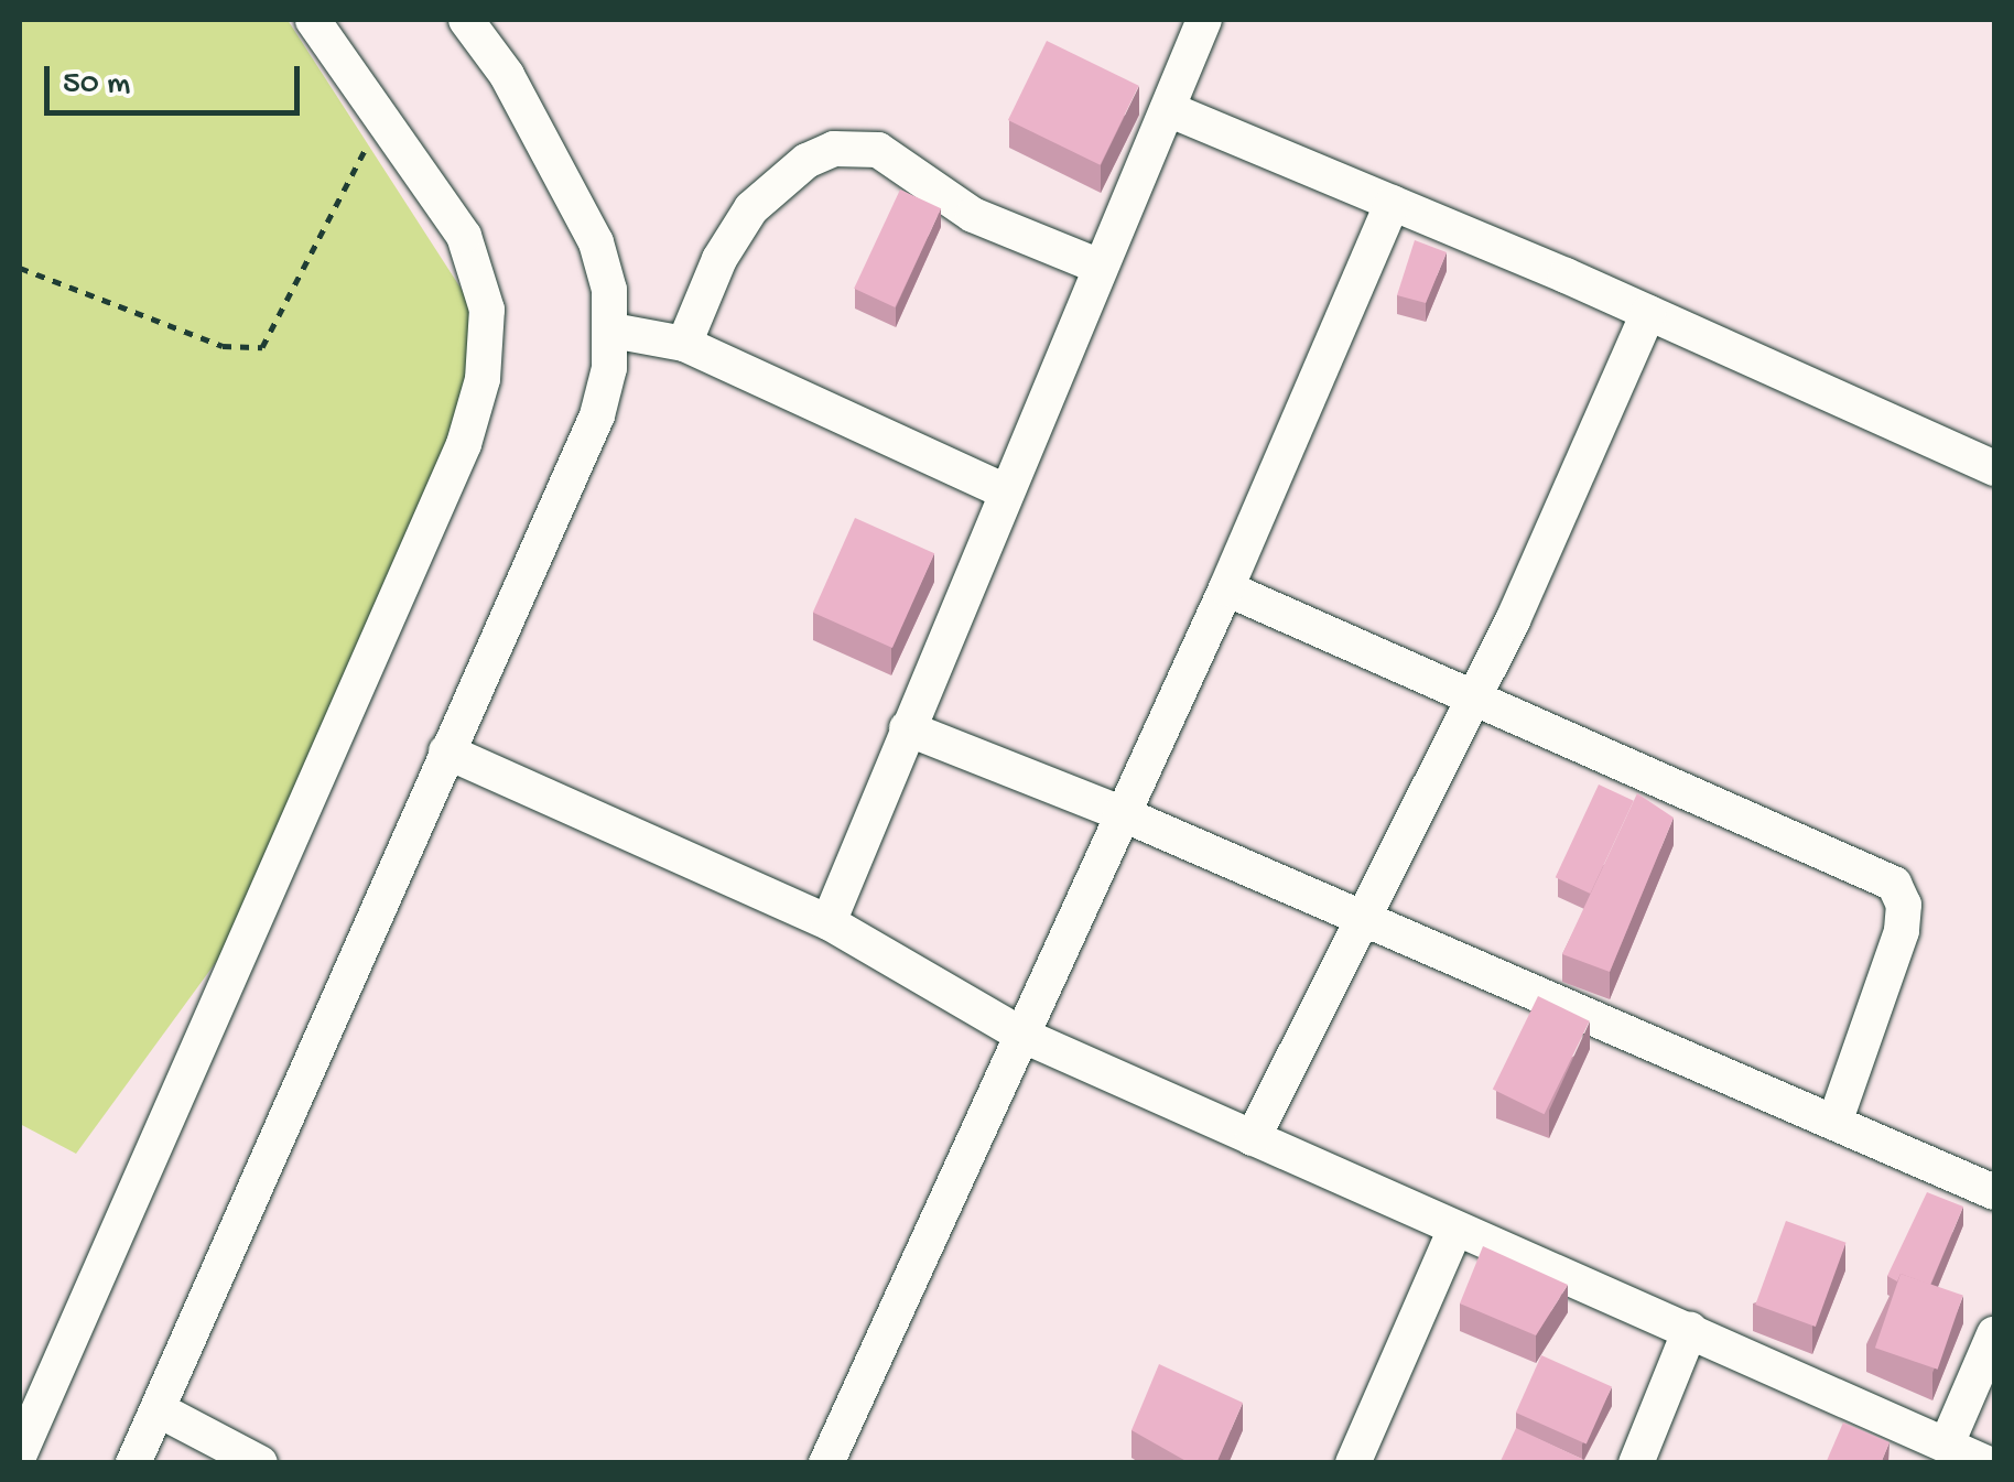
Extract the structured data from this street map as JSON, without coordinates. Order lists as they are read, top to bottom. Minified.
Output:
{"scale_bar":"50 m"}
